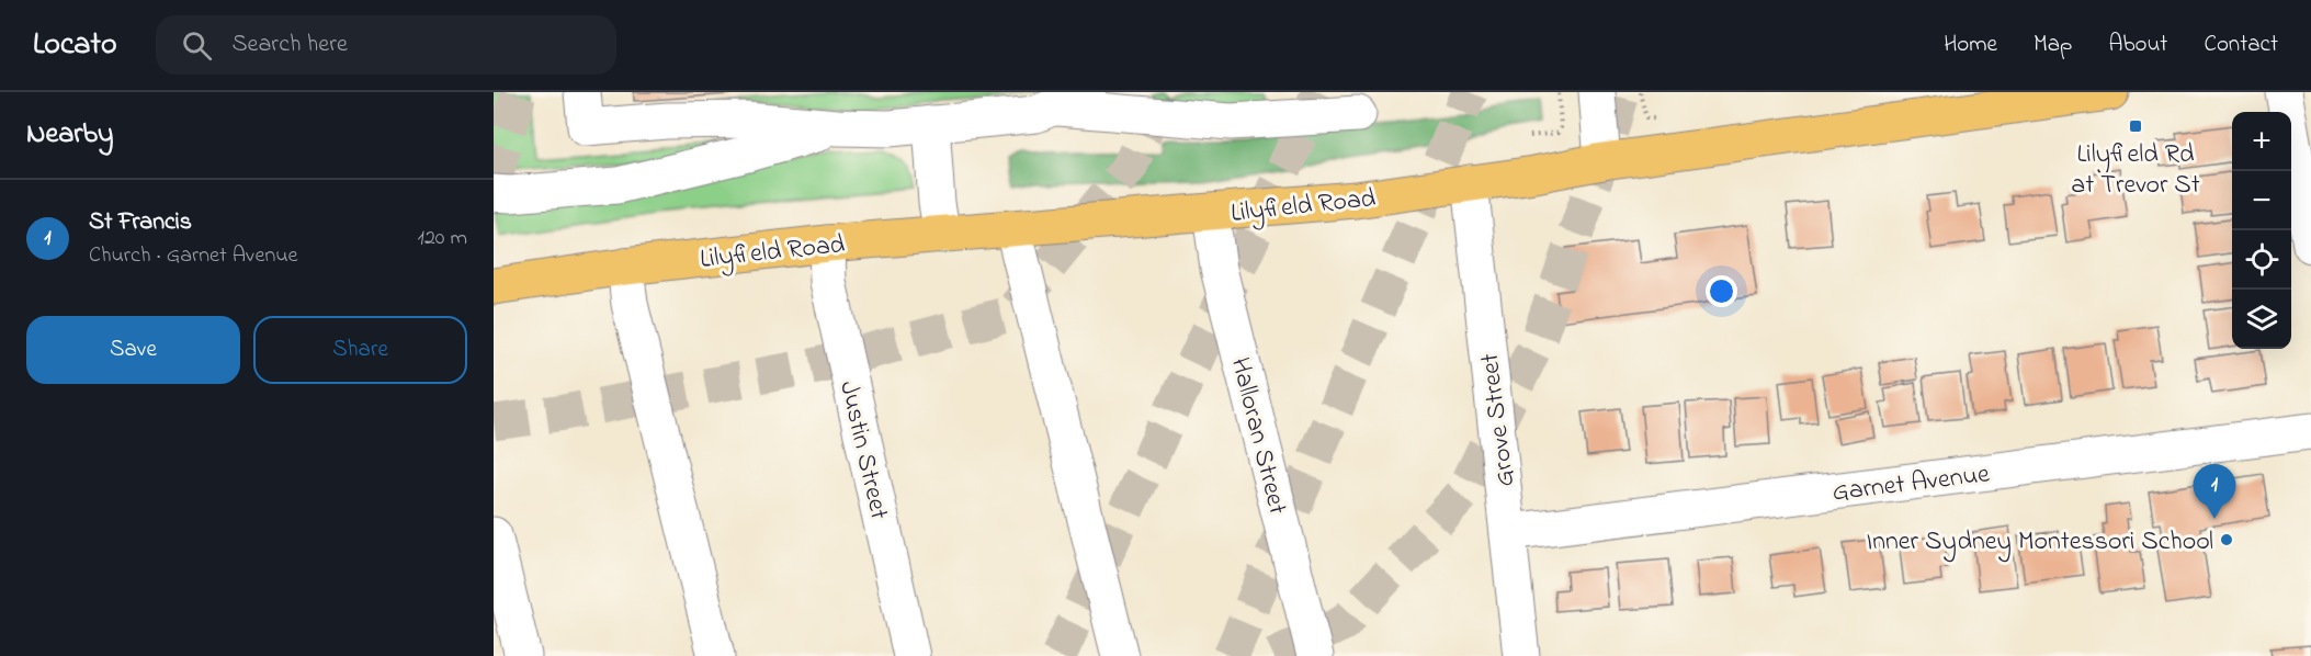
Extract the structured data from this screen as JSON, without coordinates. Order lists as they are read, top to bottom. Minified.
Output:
{"streets":{"main road":["Lilyfield Road"],"street":["Grove Street","Halloran Street","Justin Street","Garnet Avenue"]},"crossings":[["Lilyfield Road","Grove Street"],["Lilyfield Road","Halloran Street"],["Lilyfield Road","Justin Street"],["Grove Street","Garnet Avenue"]],"places":{"transit":["Lilyfield Rd at Trevor St"],"other":["Inner Sydney Montessori School"]},"page":{"header":"Locato","search":"Search here","nav":["Home","Map","About","Contact"],"heading":"Nearby","map_buttons":["+","−"],"list":[{"mark":"1","name":"St Francis","note":"Church · Garnet Avenue","value":"120 m"}],"buttons":["Save","Share"],"pins":"1"}}
